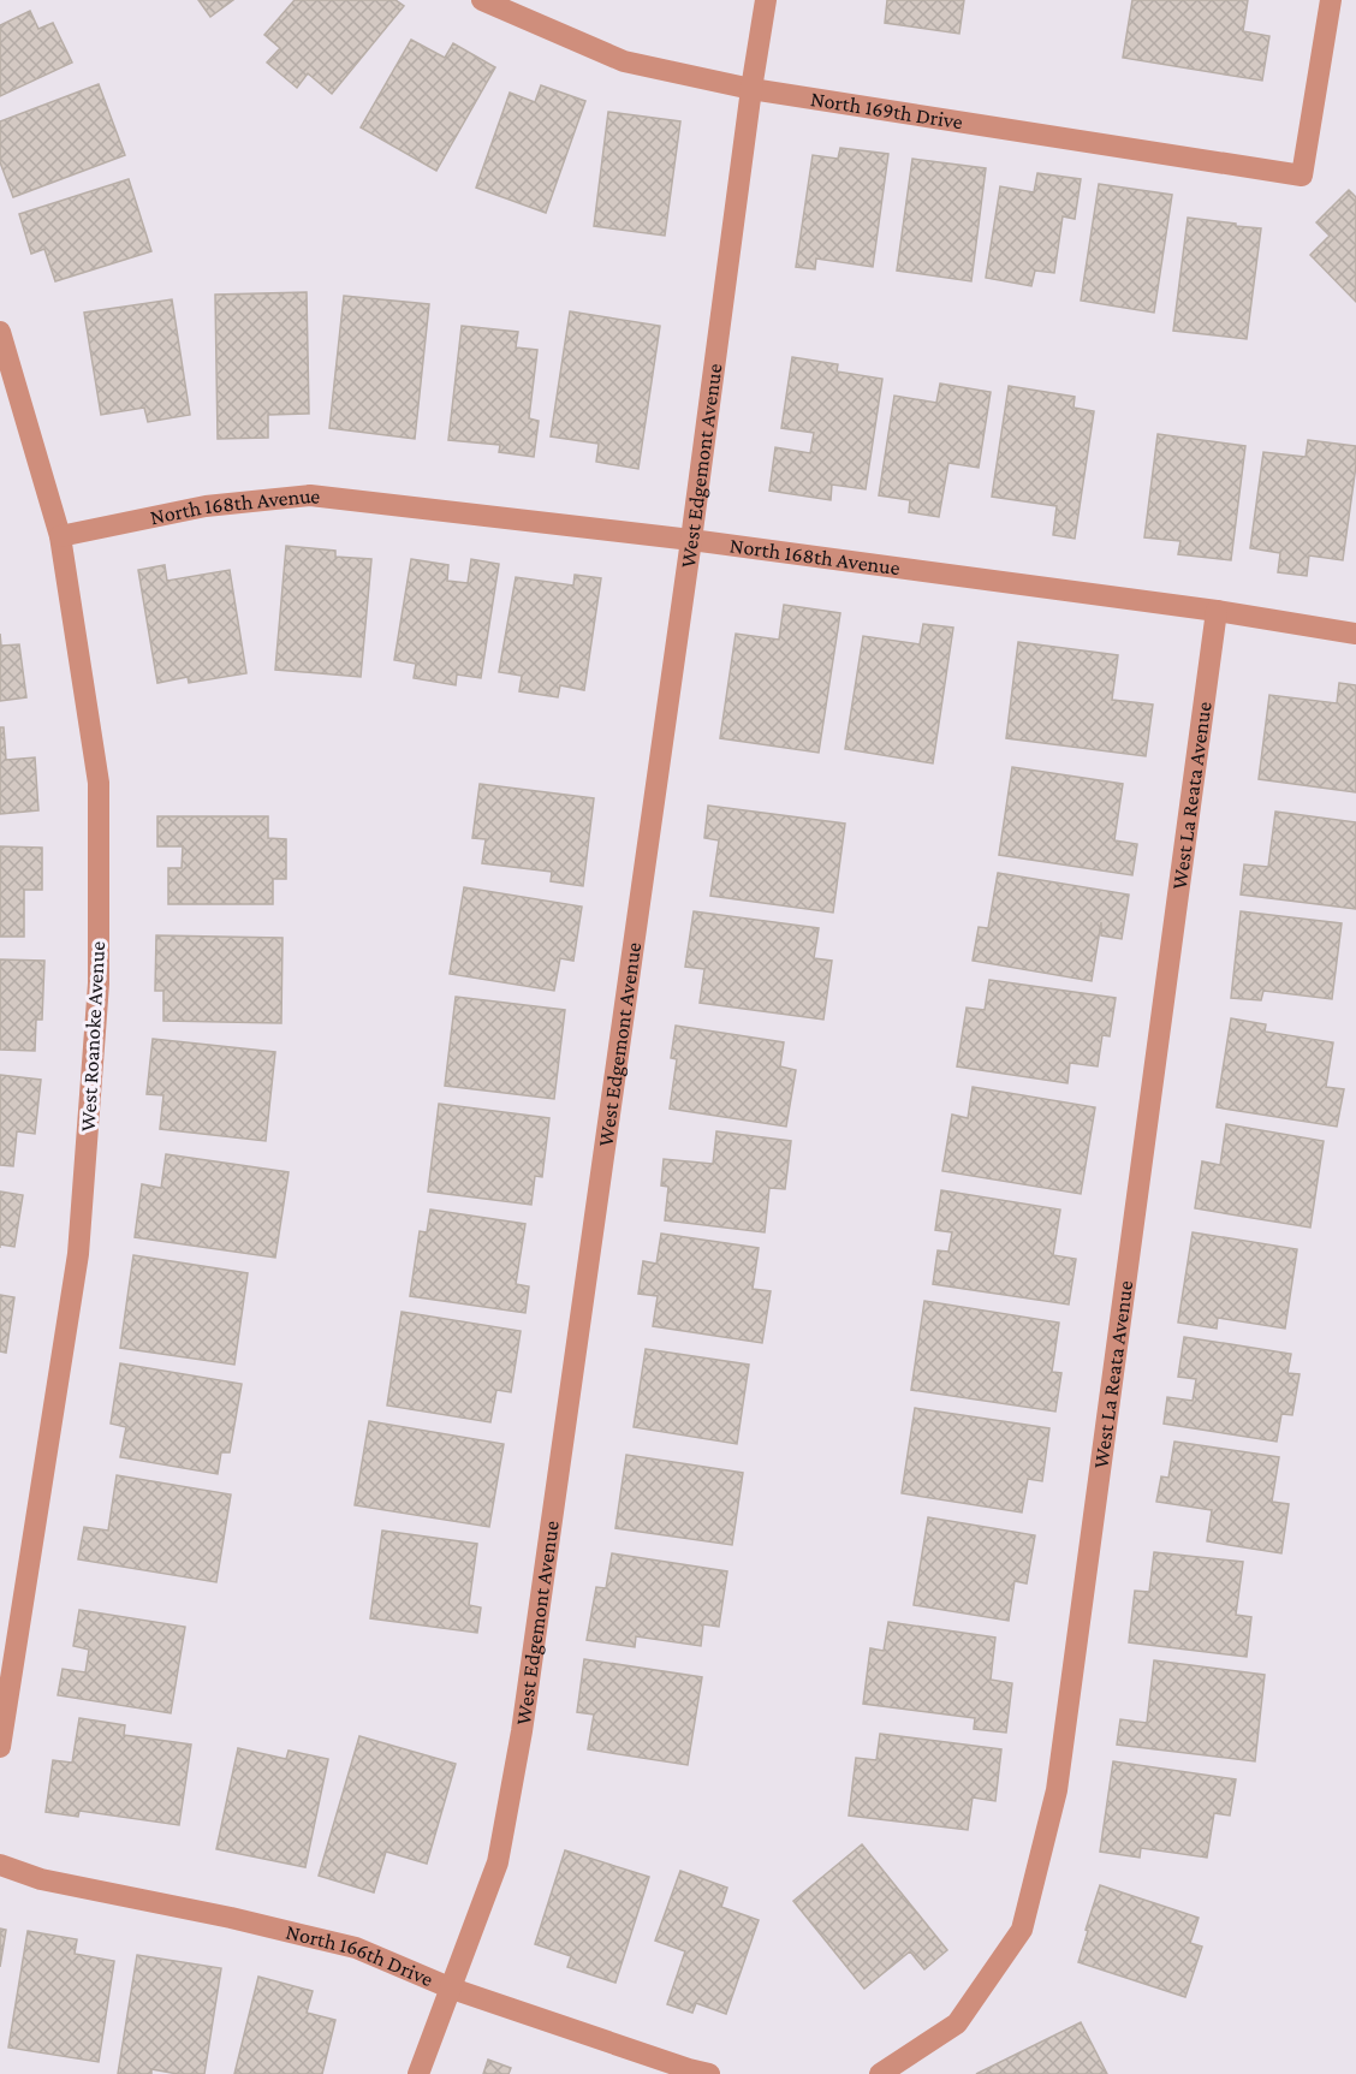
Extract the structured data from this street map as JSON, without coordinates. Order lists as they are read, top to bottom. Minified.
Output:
{"streets":{"street":["North 169th Drive","West Edgemont Avenue","North 168th Avenue","West La Reata Avenue","West Roanoke Avenue","North 166th Drive"]},"crossings":[["North 169th Drive","West Edgemont Avenue"],["West Edgemont Avenue","North 168th Avenue"],["West Edgemont Avenue","North 166th Drive"],["North 168th Avenue","West La Reata Avenue"],["North 168th Avenue","West Roanoke Avenue"]]}
